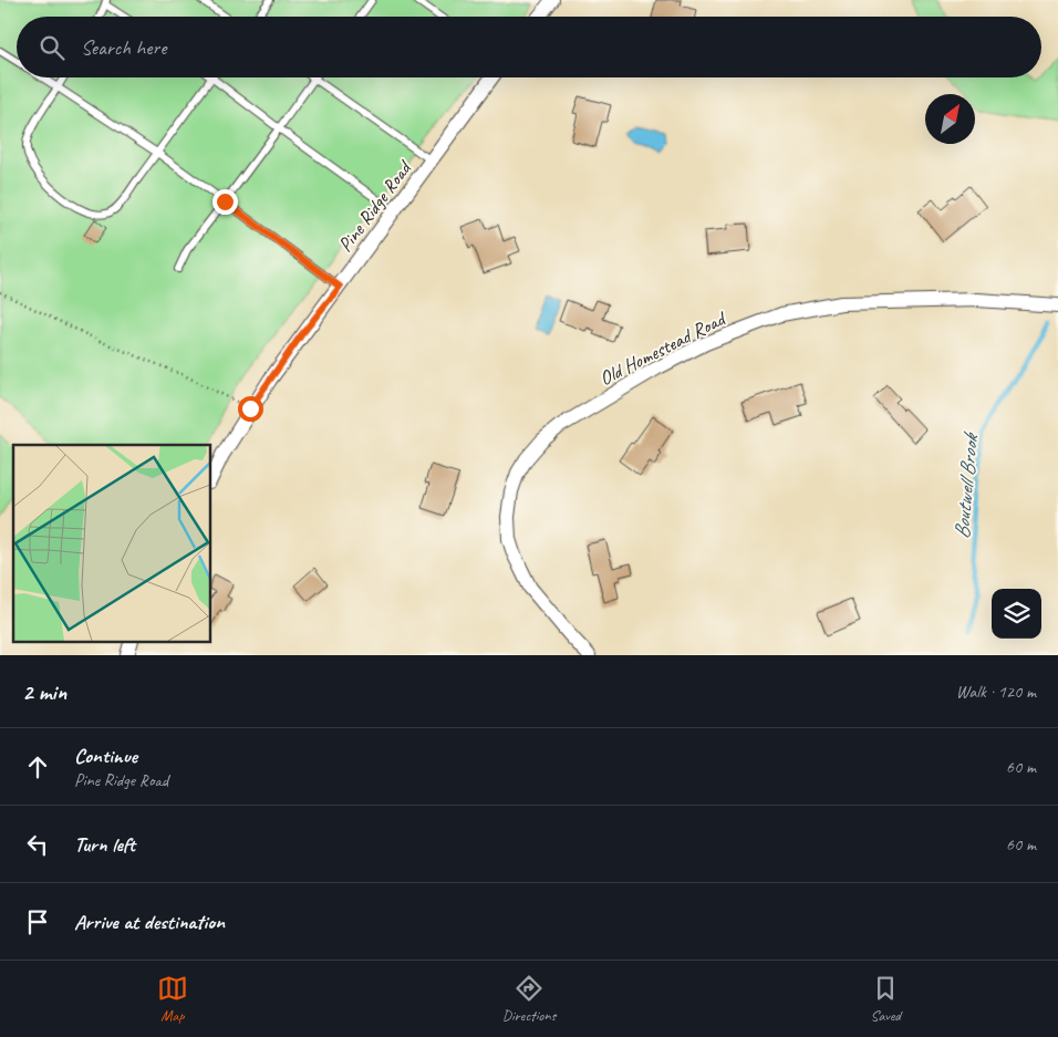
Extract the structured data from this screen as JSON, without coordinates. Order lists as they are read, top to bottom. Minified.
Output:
{"streets":{"street":["Pine Ridge Road","Old Homestead Road"]},"water":["Boutwell Brook"],"north":"top right","page":{"search":"Search here","heading":["2 min","Walk · 120 m"],"list":[["Continue","Pine Ridge Road","60 m"],["Turn left","60 m"],"Arrive at destination"],"nav":["Map","Directions","Saved"]}}
